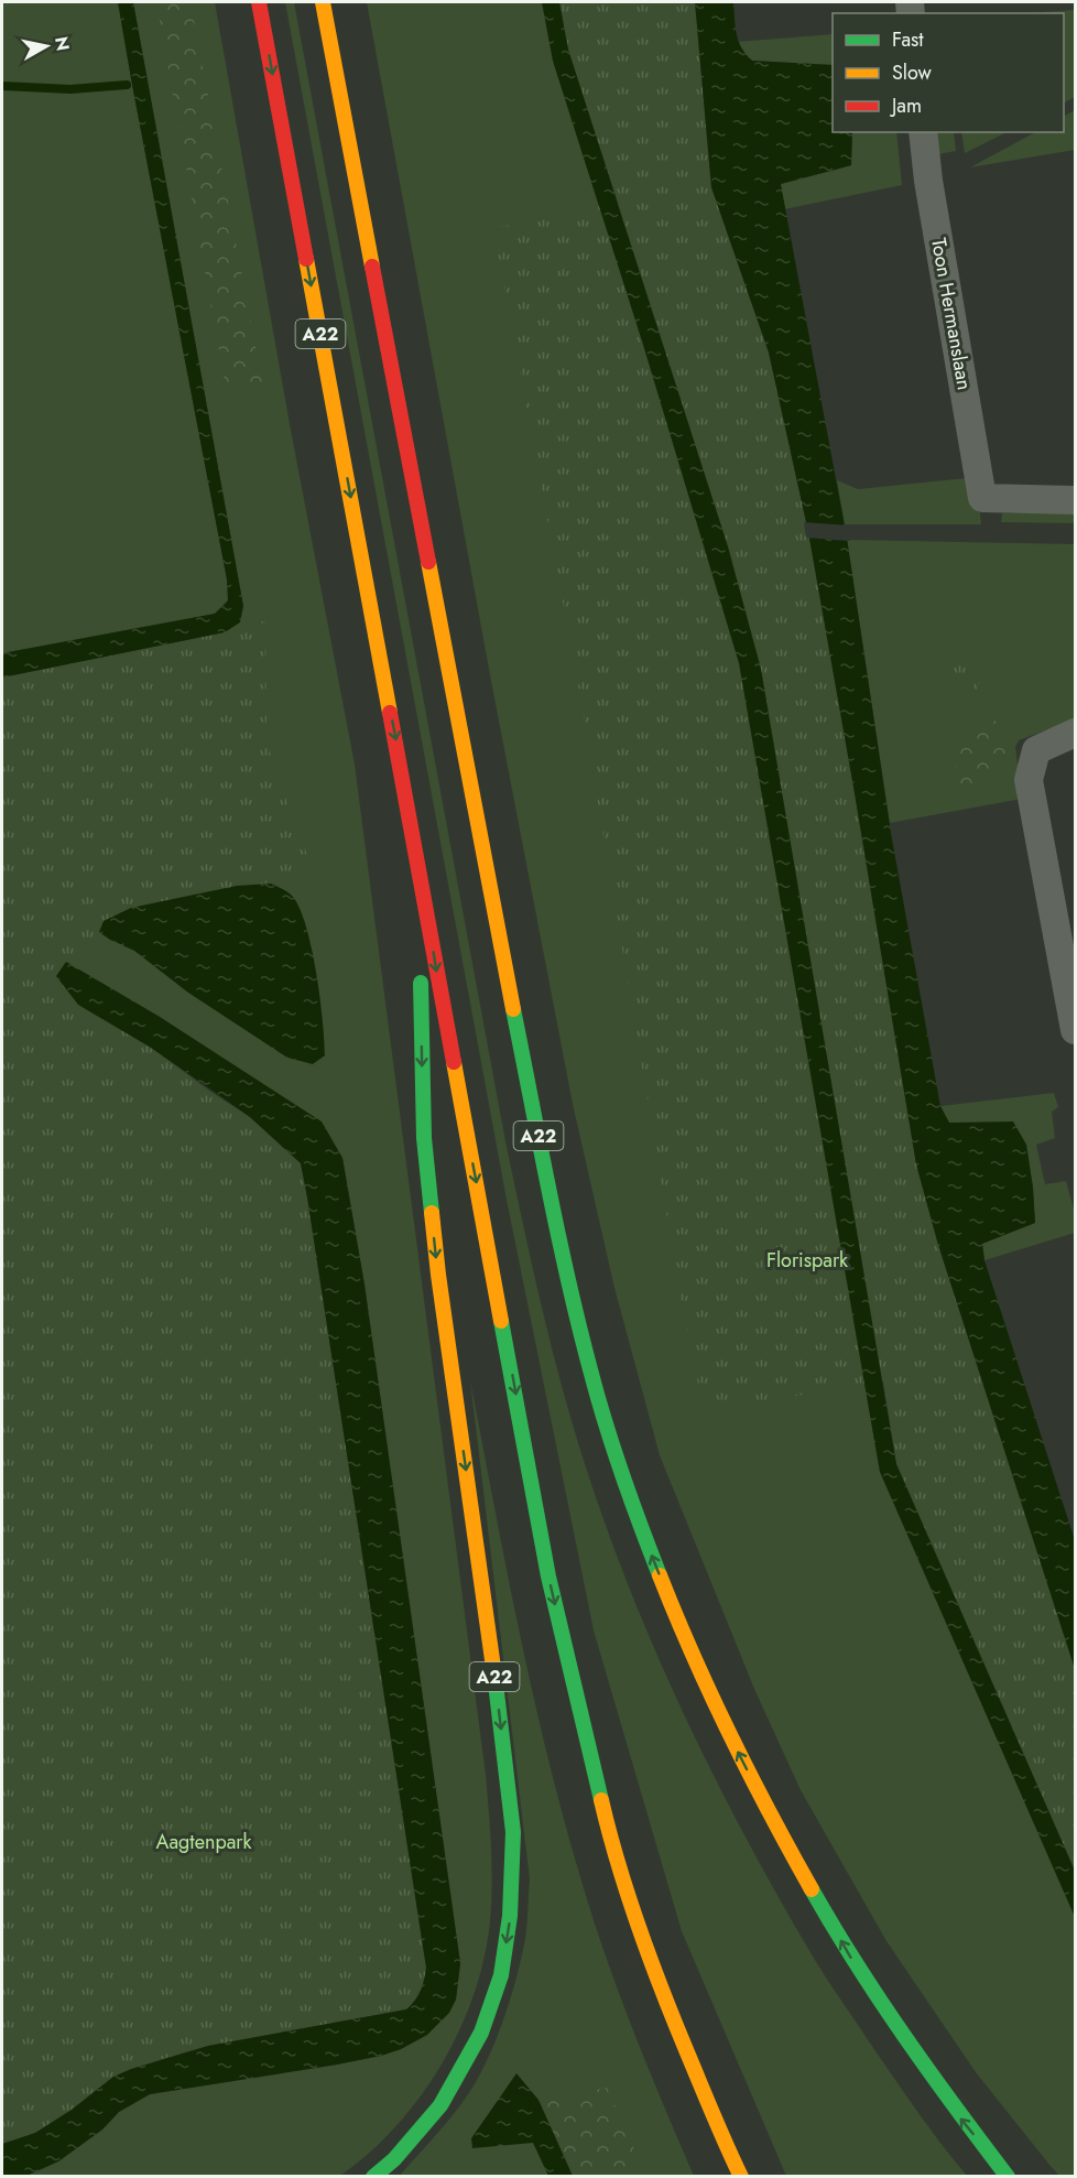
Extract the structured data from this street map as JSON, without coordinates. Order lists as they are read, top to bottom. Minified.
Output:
{"streets":{"highway":["A22"],"street":["Toon Hermanslaan"]},"parks":["Florispark","Aagtenpark"],"legend":["Fast","Slow","Jam"],"north":"right"}
